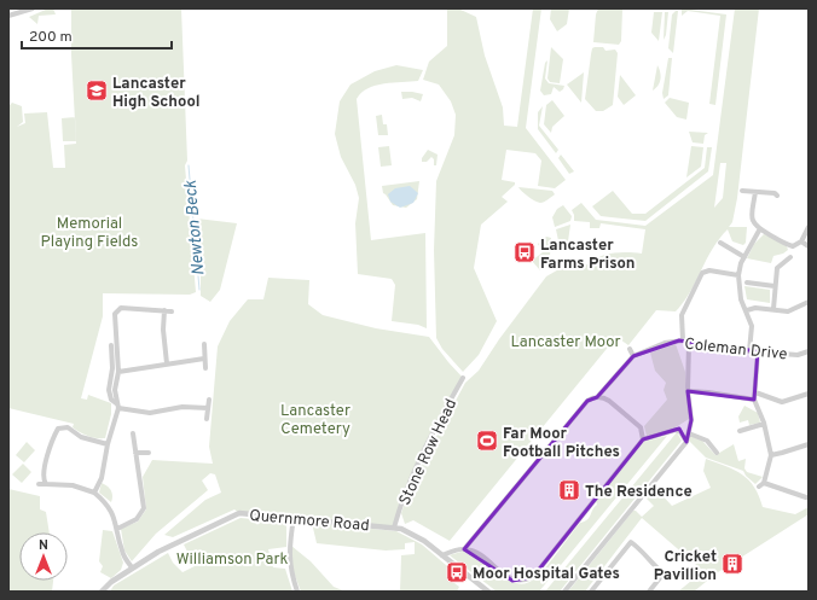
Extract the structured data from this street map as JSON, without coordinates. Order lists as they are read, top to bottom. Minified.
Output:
{"streets":{"street":["Coleman Drive","Stone Row Head","Quernmore Road"]},"crossings":[["Stone Row Head","Quernmore Road"]],"water":["Newton Beck"],"parks":["Memorial Playing Fields","Lancaster Moor","Lancaster Cemetery","Williamson Park"],"places":{"school or university":["Lancaster High School"],"bus stop":["Lancaster Farms Prison","Moor Hospital Gates"],"sports":["Far Moor Football Pitches"],"building":["The Residence","Cricket Pavillion"]},"scale_bar":"200 m","north":"top"}
